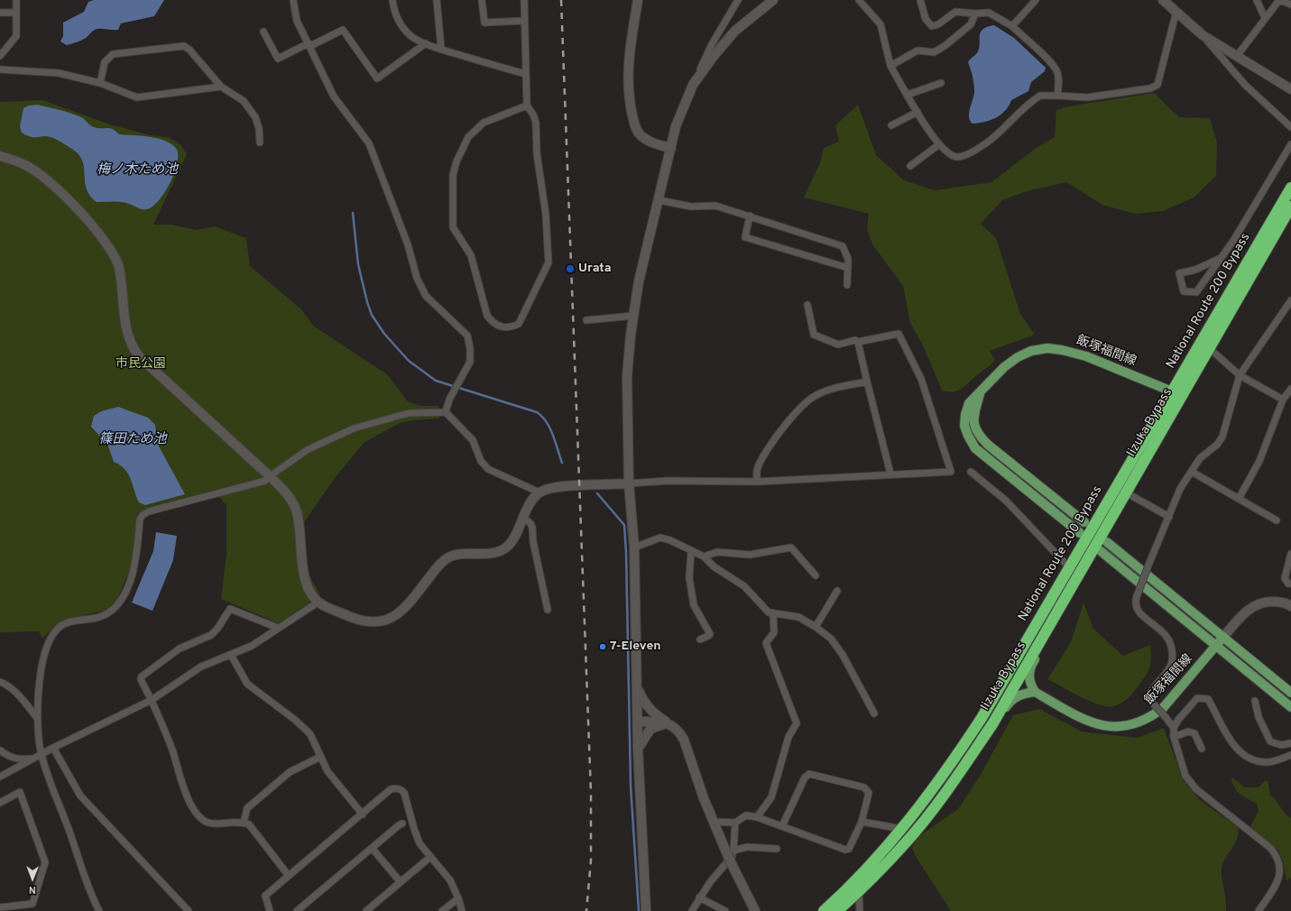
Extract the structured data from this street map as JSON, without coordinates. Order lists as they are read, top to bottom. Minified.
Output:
{"streets":{"highway":["National Route 200 Bypass","Iizuka Bypass"],"main road":["飯塚福間線"]},"crossings":[["National Route 200 Bypass","飯塚福間線"],["National Route 200 Bypass","Iizuka Bypass"]],"water":["梅ノ木ため池","篠田ため池"],"parks":["市民公園"],"places":["Urata","7-Eleven"],"north":"bottom"}
